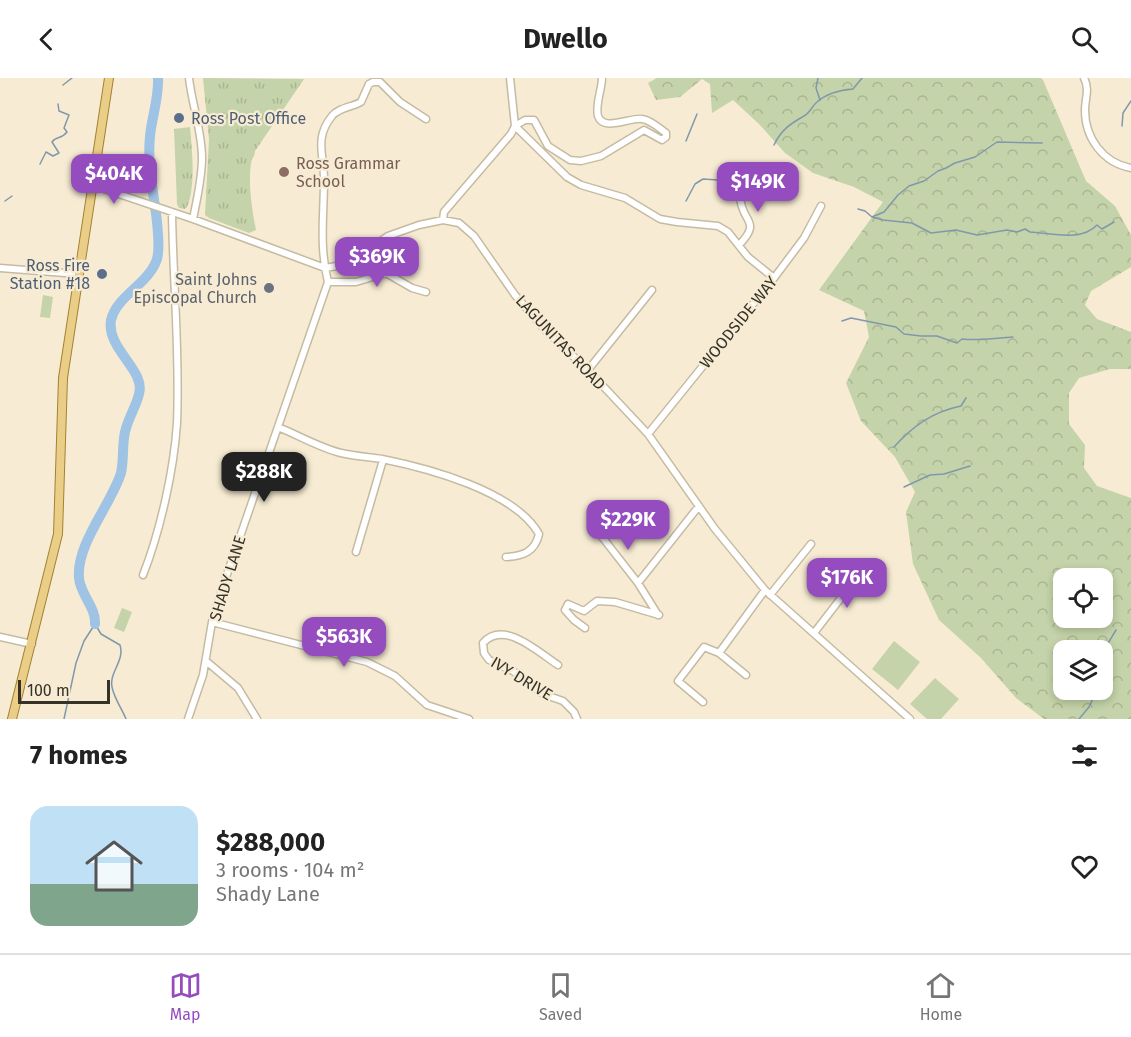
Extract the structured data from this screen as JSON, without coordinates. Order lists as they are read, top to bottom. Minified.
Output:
{"streets":{"street":["WOODSIDE WAY","LAGUNITAS ROAD","SHADY LANE","IVY DRIVE"]},"crossings":[["WOODSIDE WAY","LAGUNITAS ROAD"]],"places":["Ross Post Office","Ross Grammar School","Ross Fire Station #18","Saint Johns Episcopal Church"],"scale_bar":"100 m","page":{"header":"Dwello","price":["$404K","$149K","$369K","$288K","$229K","$176K","$563K"],"scale":"100 m","heading":"7 homes","list":[{"name":"$288,000","note":"3 rooms · 104 m² · Shady Lane"}],"tabs":["Map","Saved","Home"]}}
